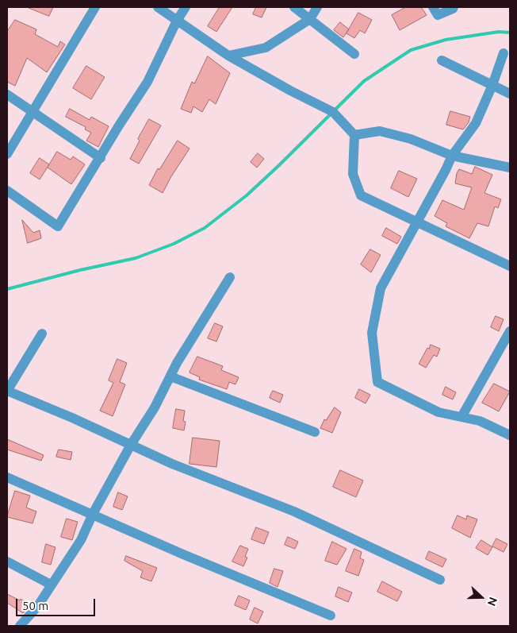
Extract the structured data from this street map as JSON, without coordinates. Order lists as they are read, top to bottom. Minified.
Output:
{"scale_bar":"50 m","north":"right"}
